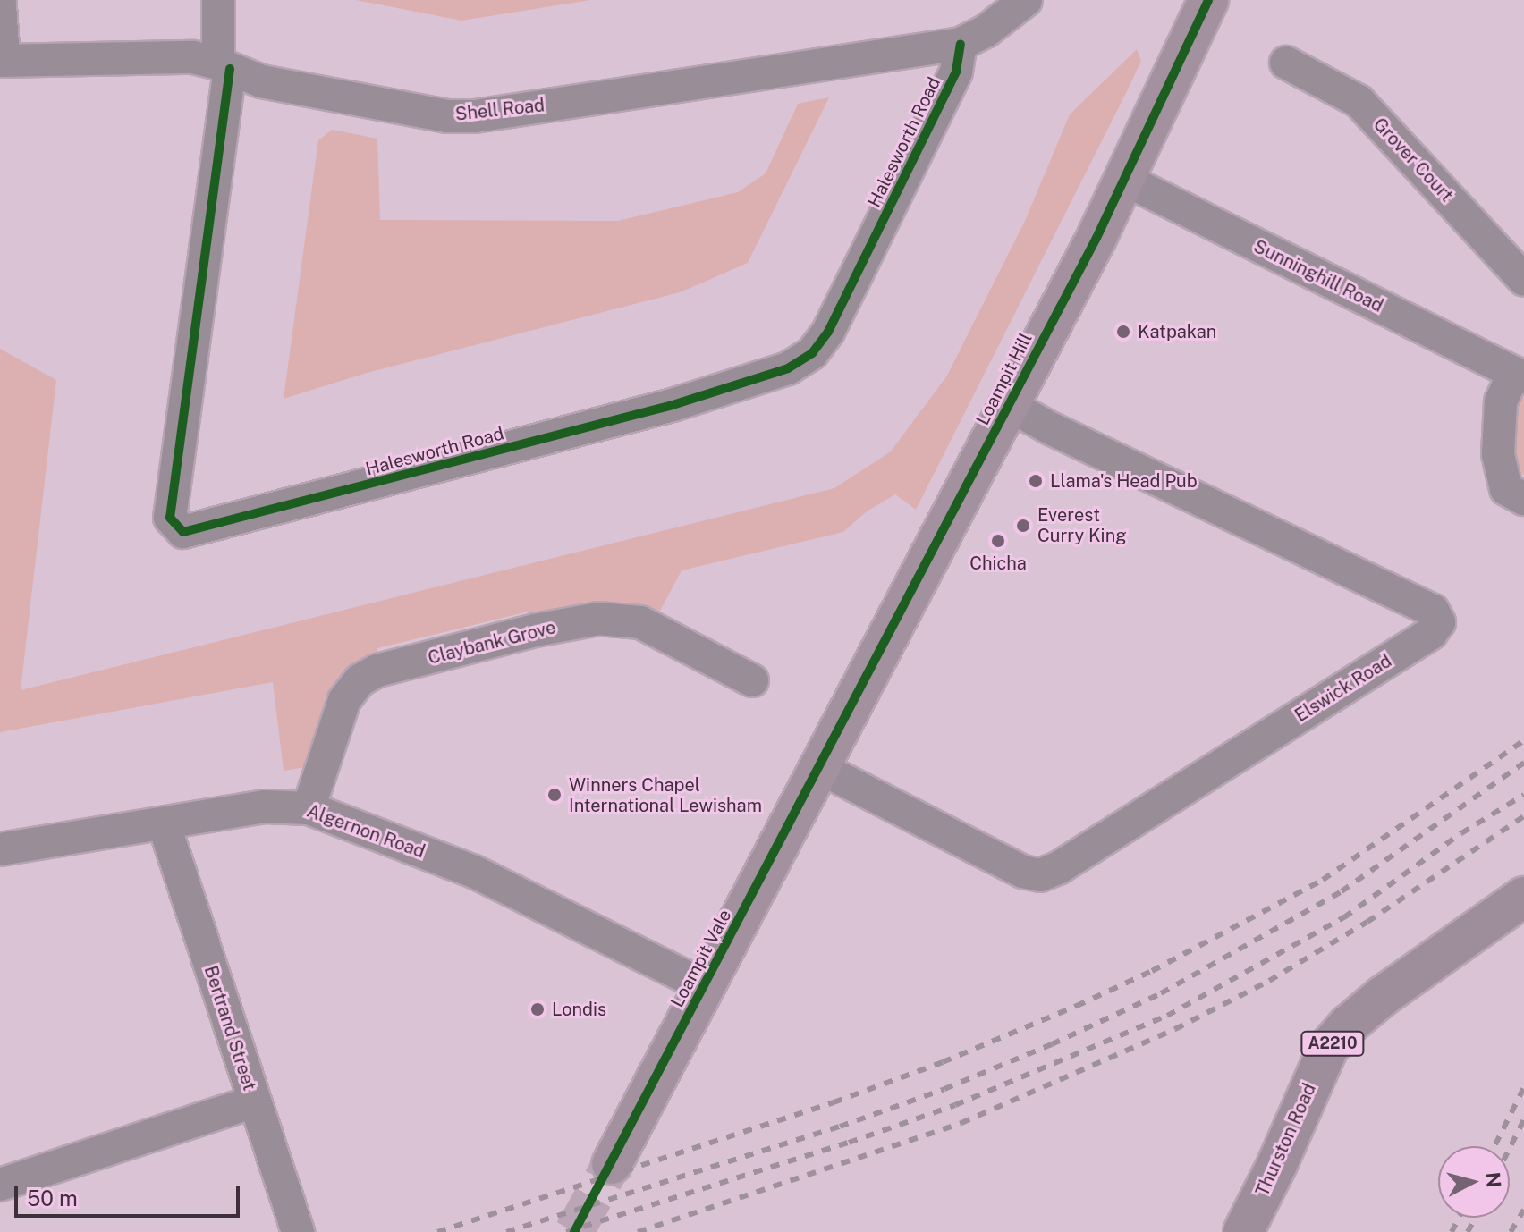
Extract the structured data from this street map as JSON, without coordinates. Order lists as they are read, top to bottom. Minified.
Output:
{"streets":{"highway":["Loampit Hill","Loampit Vale"],"main road":["A2210","Thurston Road"],"street":["Shell Road","Halesworth Road","Grover Court","Sunninghill Road","Claybank Grove","Elswick Road","Algernon Road","Bertrand Street"]},"crossings":[["Shell Road","Halesworth Road"],["Sunninghill Road","Loampit Hill"],["Loampit Hill","Elswick Road"],["Loampit Hill","Loampit Vale"],["Claybank Grove","Algernon Road"],["Elswick Road","Loampit Vale"],["Algernon Road","Loampit Vale"],["Algernon Road","Bertrand Street"]],"places":["Katpakan","Llama's Head Pub","Everest Curry King","Chicha","Winners Chapel International Lewisham","Londis"],"scale_bar":"50 m","north":"right"}
